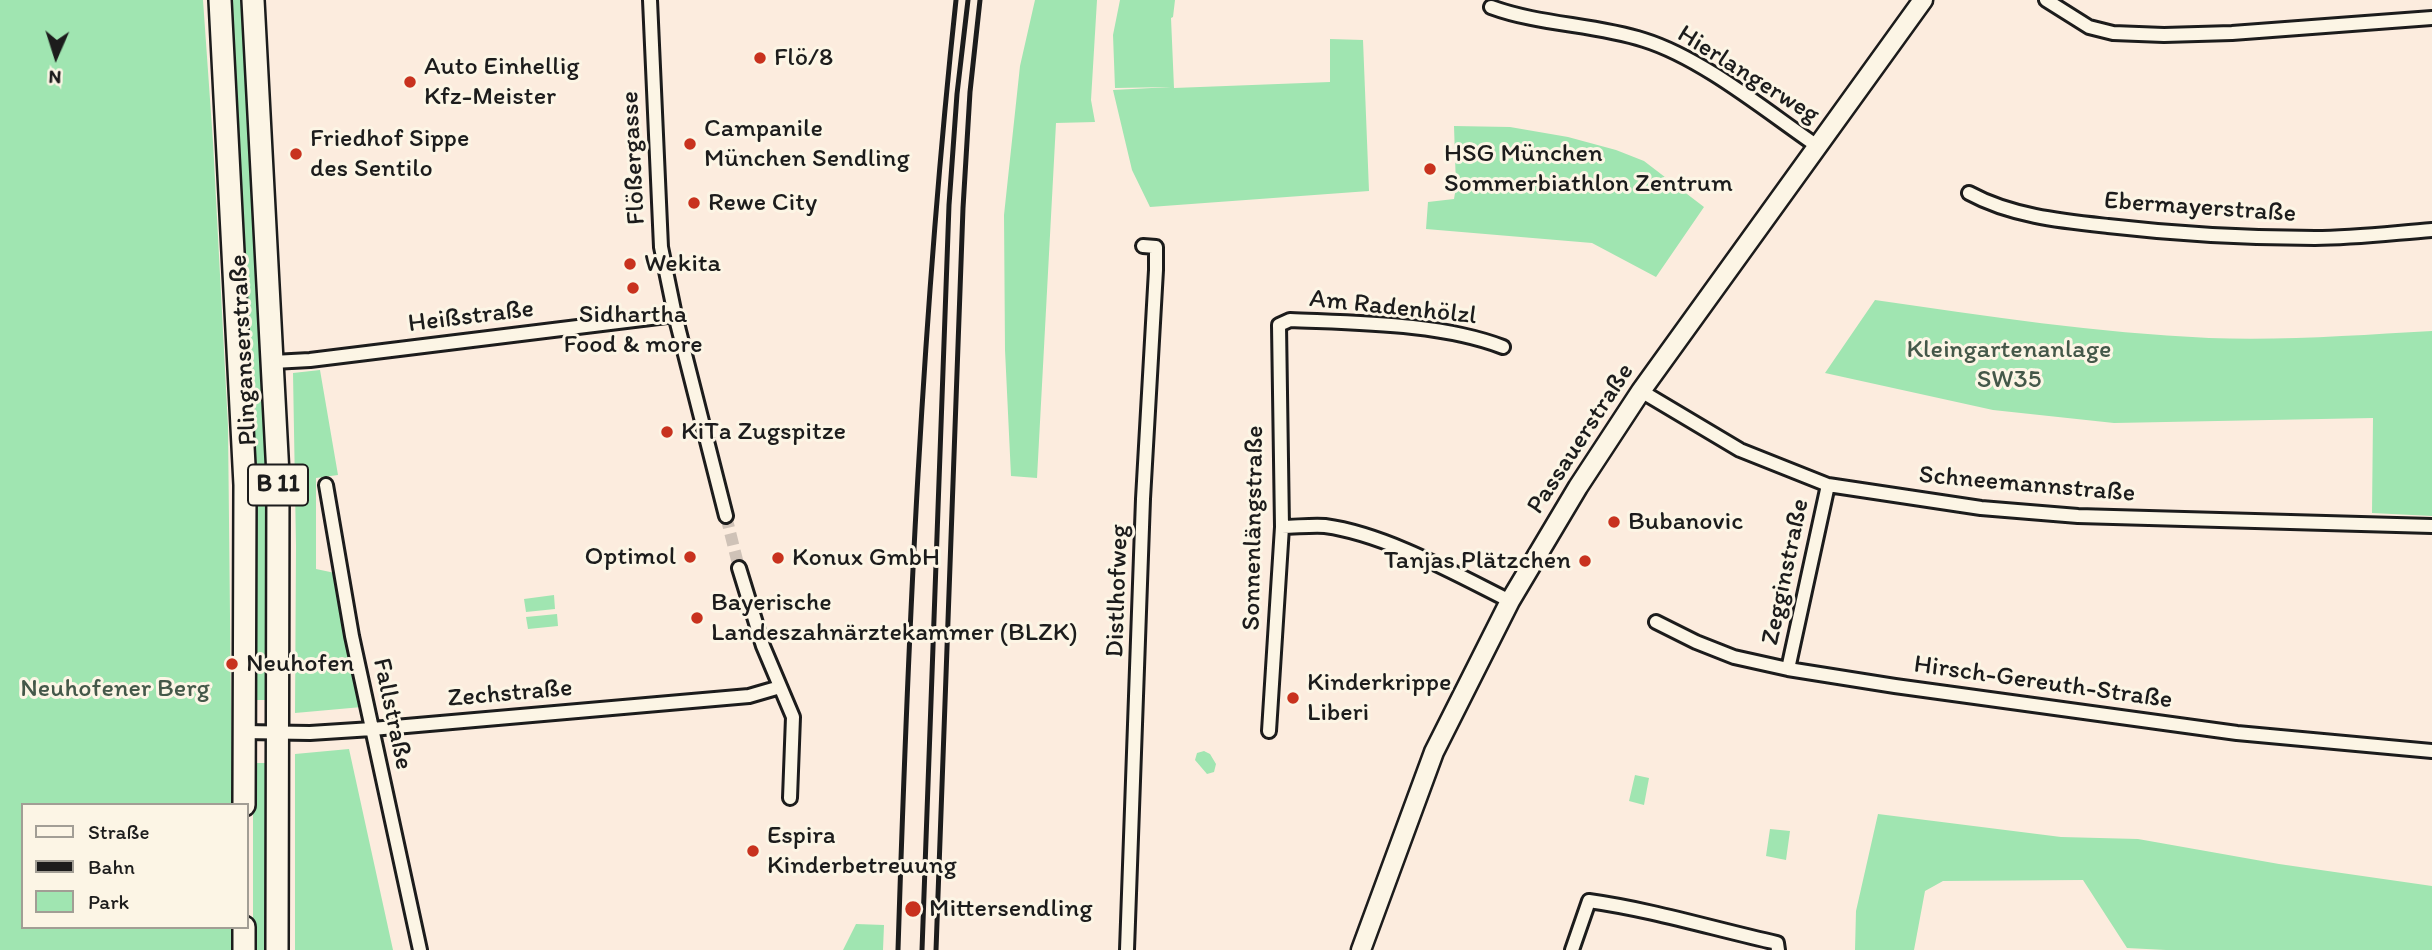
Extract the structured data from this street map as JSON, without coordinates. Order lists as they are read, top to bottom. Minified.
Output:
{"streets":{"main road":["Plinganserstraße","B 11"],"street":["Hierlangerweg","Flößergasse","Ebermayerstraße","Am Radenhölzl","Heißstraße","Passauerstraße","Schneemannstraße","Sonnenlängstraße","Zegginstraße","Distlhofweg","Hirsch-Gereuth-Straße","Zechstraße","Fallstraße"]},"crossings":[["Hierlangerweg","Passauerstraße"],["Flößergasse","Heißstraße"],["Am Radenhölzl","Sonnenlängstraße"],["Heißstraße","Plinganserstraße"],["Plinganserstraße","Zechstraße"],["Passauerstraße","Schneemannstraße"],["Schneemannstraße","Zegginstraße"],["Zegginstraße","Hirsch-Gereuth-Straße"],["Zechstraße","Fallstraße"]],"parks":["Kleingartenanlage SW35","Neuhofener Berg"],"places":["Flö/8","Auto Einhellig Kfz-Meister","Campanile München Sendling","Friedhof Sippe des Sentilo","HSG München Sommerbiathlon Zentrum","Rewe City","Wekita","Sidhartha Food & more","KiTa Zugspitze","Bubanovic","Optimol","Konux GmbH","Tanjas Plätzchen","Bayerische Landeszahnärztekammer (BLZK)","Neuhofen","Kinderkrippe Liberi","Espira Kinderbetreuung","Mittersendling"],"legend":["Straße","Bahn","Park"],"north":"bottom"}
